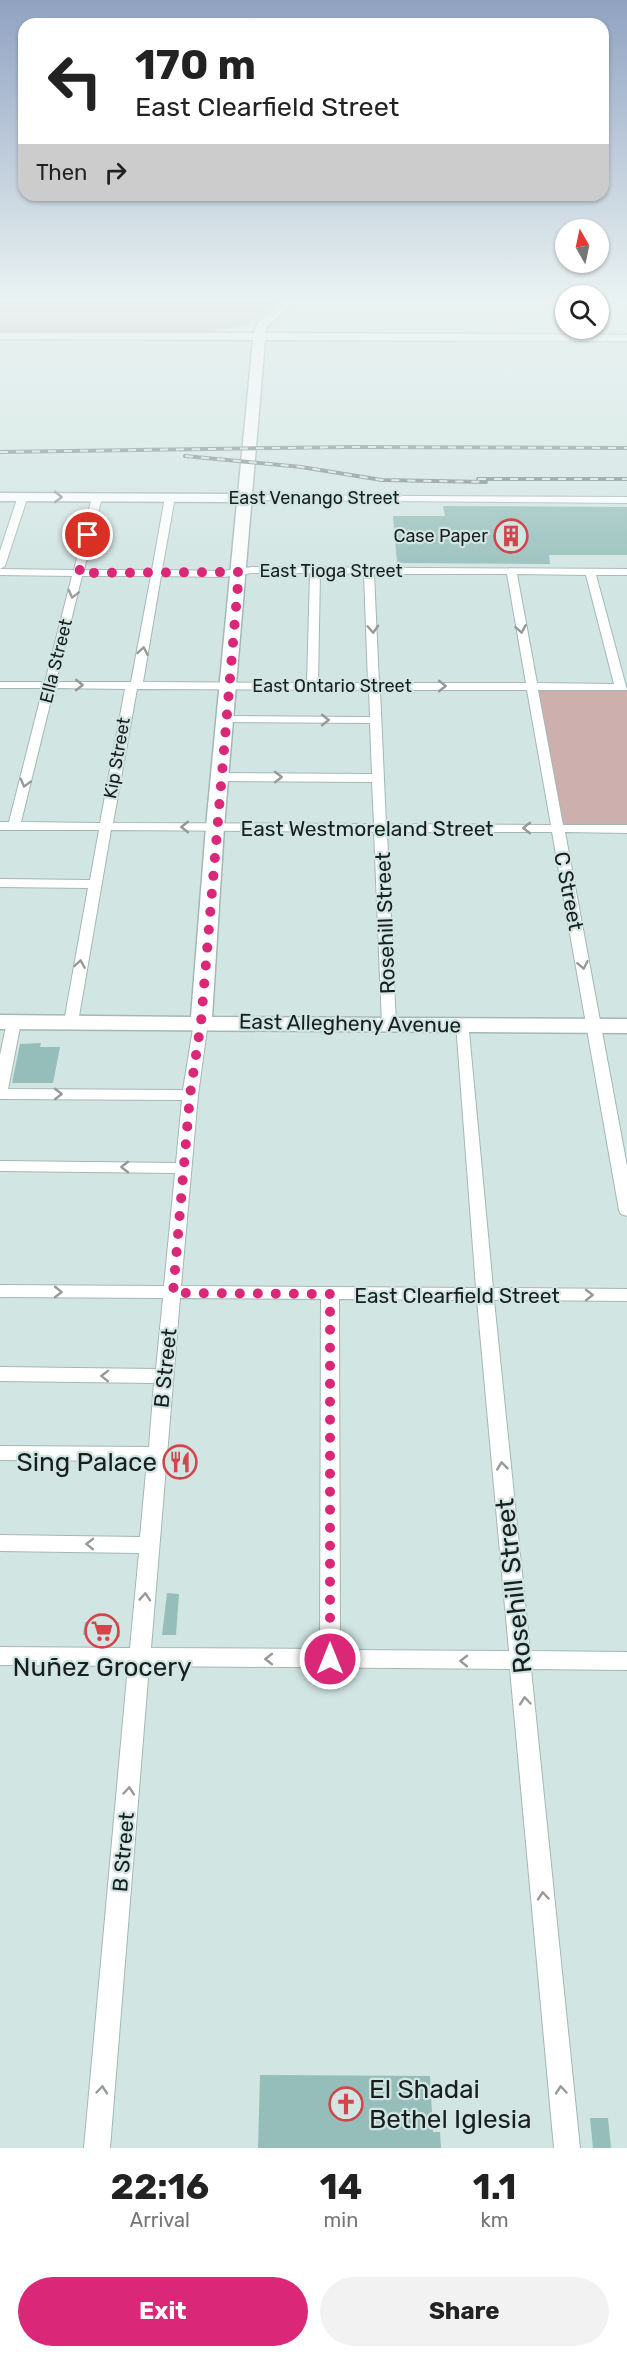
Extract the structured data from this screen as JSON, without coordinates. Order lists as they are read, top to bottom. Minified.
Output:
{"streets":{"main road":["East Venango Street","East Allegheny Avenue","B Street"],"street":["East Tioga Street","Ella Street","East Ontario Street","Kip Street","East Westmoreland Street","C Street","Rosehill Street","East Clearfield Street"]},"crossings":[["East Venango Street","Ella Street"],["East Venango Street","Kip Street"],["East Venango Street","B Street"],["East Tioga Street","Ella Street"],["East Tioga Street","Kip Street"],["East Tioga Street","C Street"],["East Tioga Street","Rosehill Street"],["East Tioga Street","B Street"],["Ella Street","East Ontario Street"],["Ella Street","East Westmoreland Street"],["East Ontario Street","Kip Street"],["East Ontario Street","C Street"],["East Ontario Street","Rosehill Street"],["East Ontario Street","B Street"],["Kip Street","East Westmoreland Street"],["Kip Street","East Allegheny Avenue"],["East Westmoreland Street","C Street"],["East Westmoreland Street","Rosehill Street"],["East Westmoreland Street","B Street"],["C Street","East Allegheny Avenue"],["Rosehill Street","East Allegheny Avenue"],["Rosehill Street","East Clearfield Street"],["East Allegheny Avenue","B Street"],["East Clearfield Street","B Street"]],"one_way":["Ella Street","East Ontario Street","Kip Street","East Westmoreland Street"],"places":{"building":["Case Paper"],"restaurant":["Sing Palace"],"supermarket":["Nuñez Grocery"],"church":["El Shadai Bethel Iglesia"]},"north":"top","page":{"turn":["170 m","East Clearfield Street"],"then":"Then","eta":["22:16","Arrival","14","min","1.1","km"],"buttons":["Exit","Share"]}}
